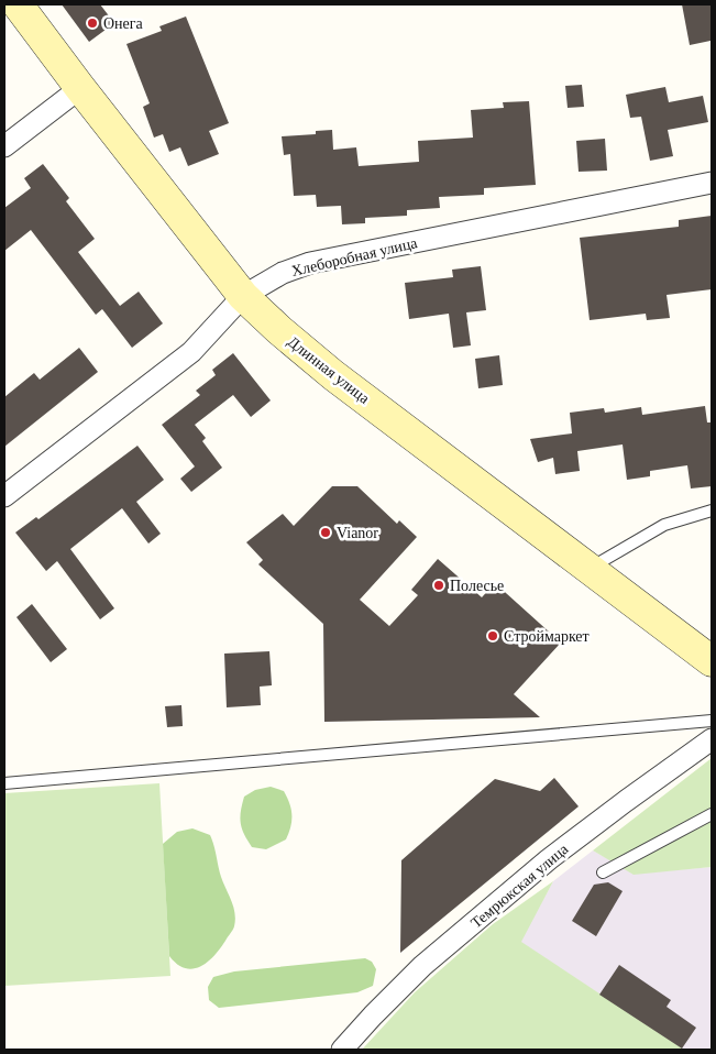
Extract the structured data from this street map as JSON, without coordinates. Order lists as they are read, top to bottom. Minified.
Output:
{"streets":{"street":["Хлеборобная улица","Длинная улица","Темрюкская улица"]},"crossings":[["Хлеборобная улица","Длинная улица"]],"places":["Онега","Vianor","Полесье","Строймаркет"]}
